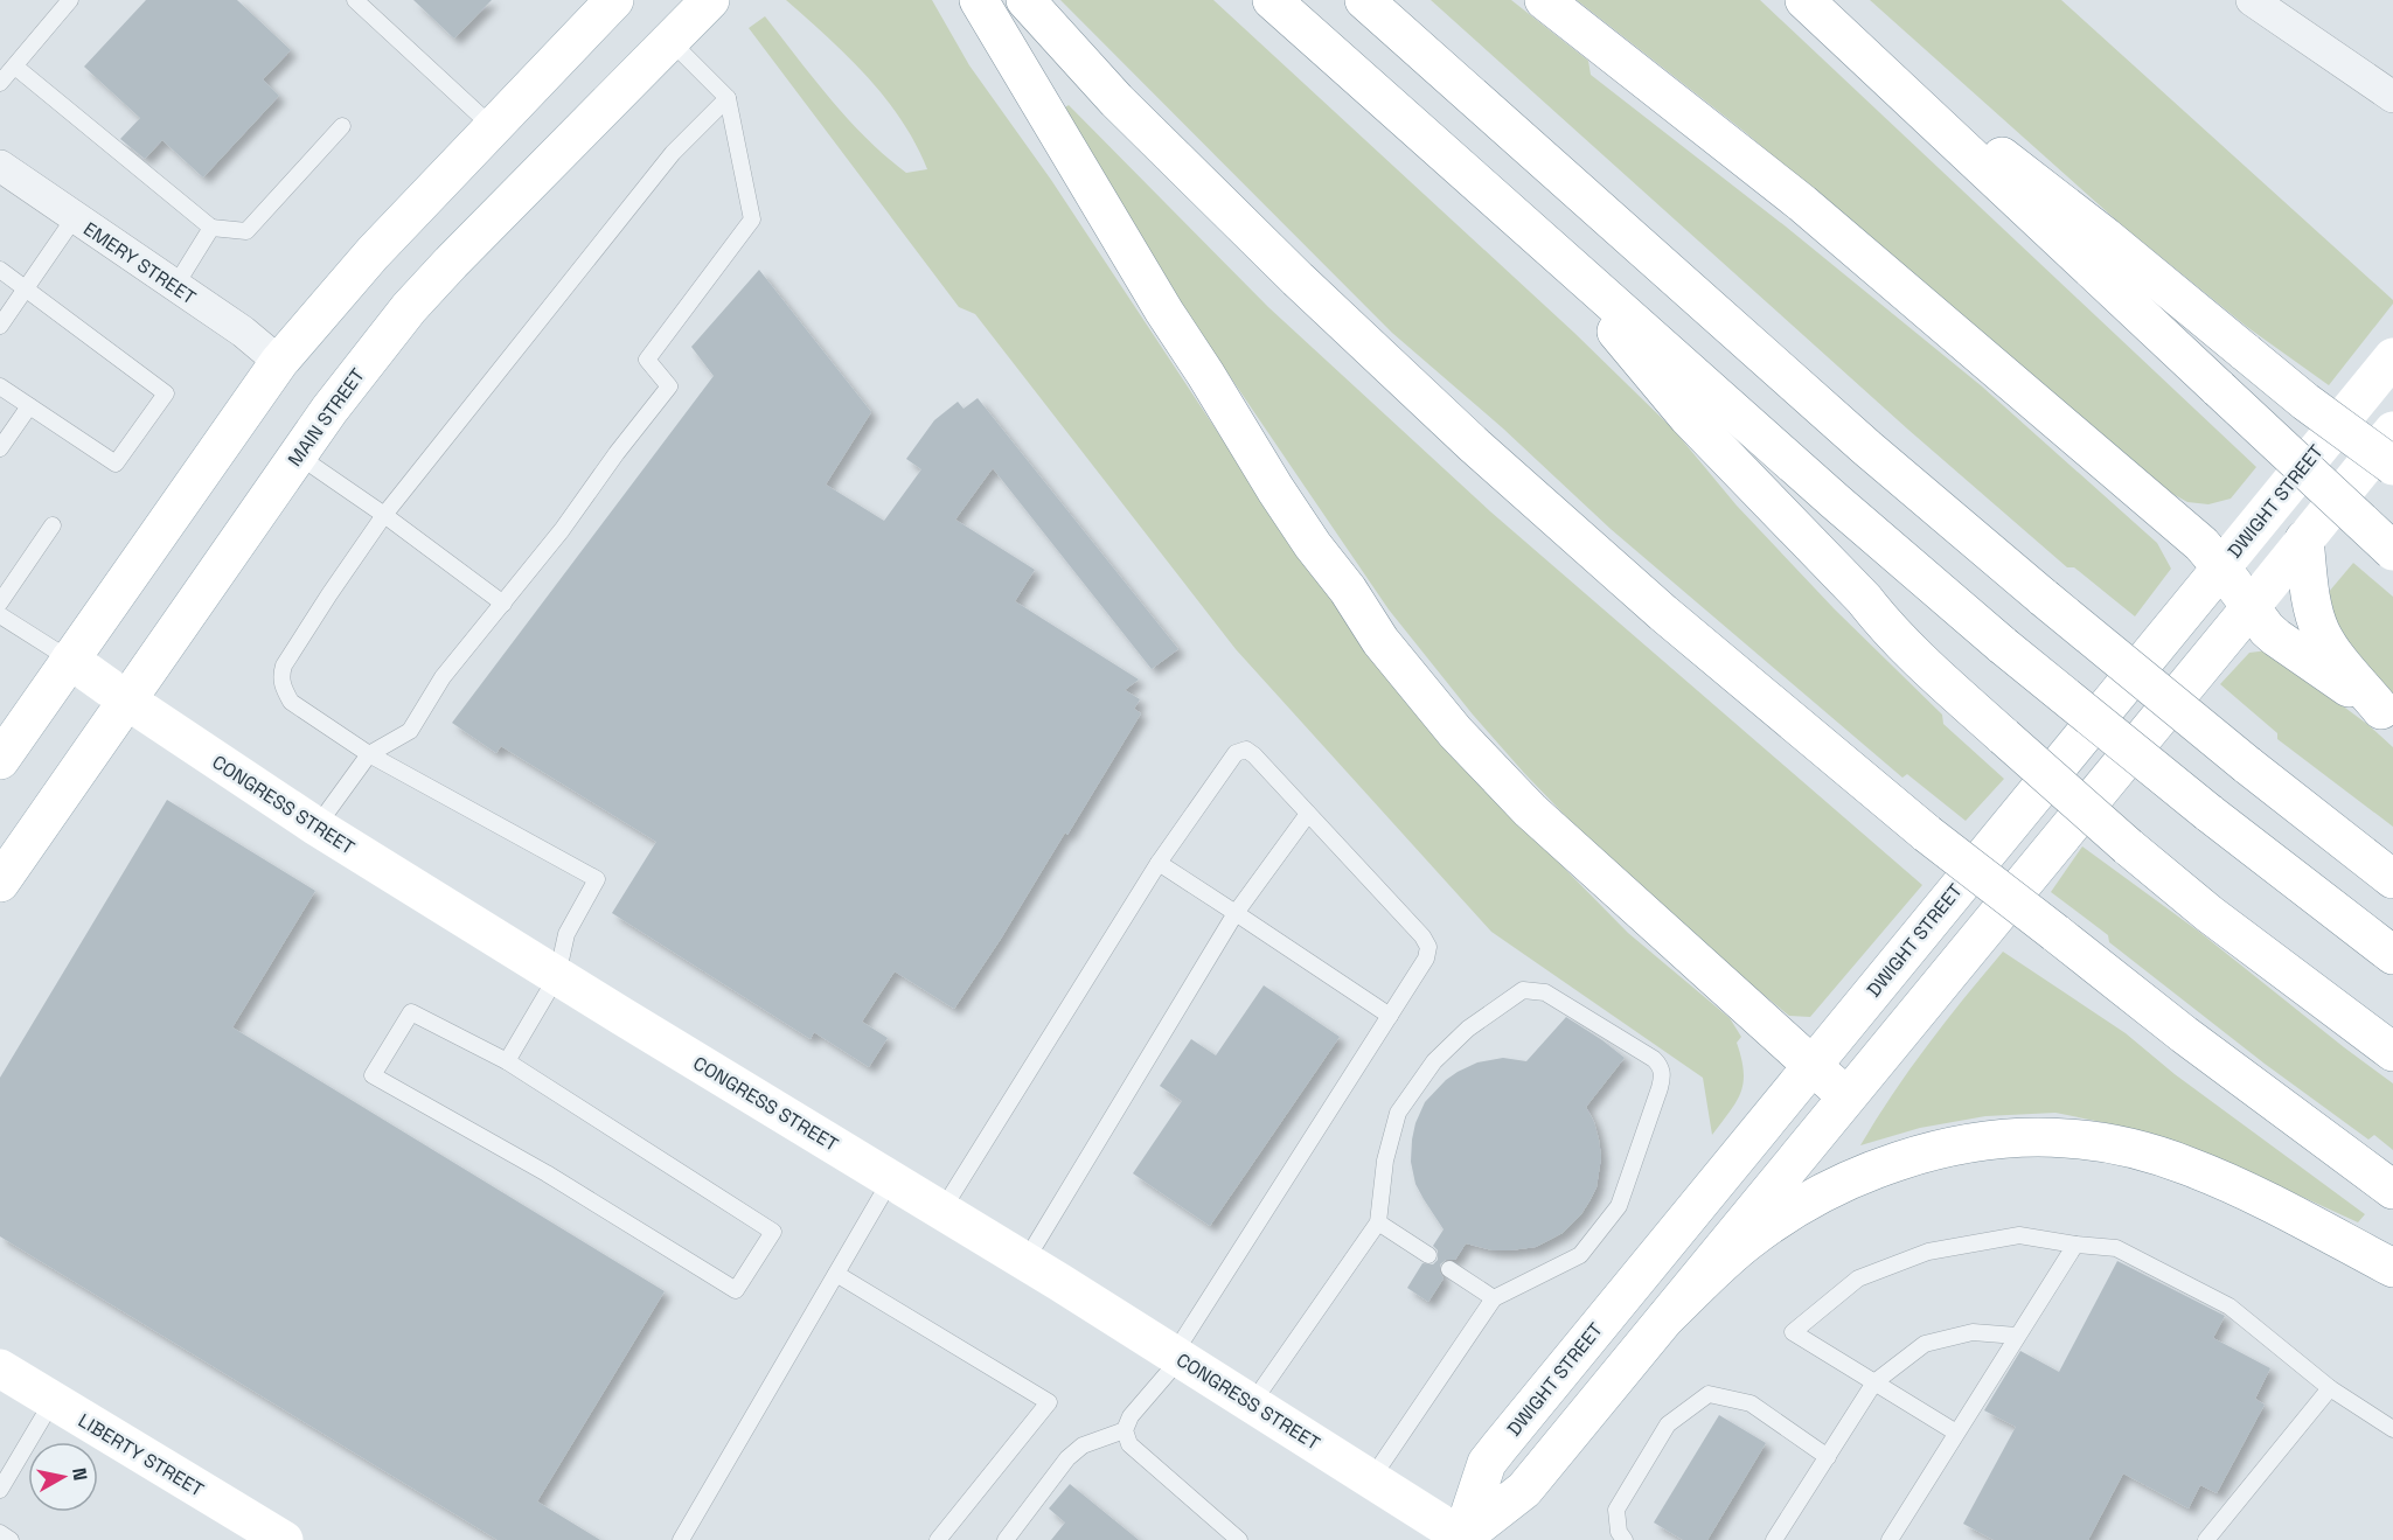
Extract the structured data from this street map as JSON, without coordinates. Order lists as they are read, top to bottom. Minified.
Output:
{"streets":{"main road":["MAIN STREET","DWIGHT STREET","CONGRESS STREET","LIBERTY STREET"],"street":["EMERY STREET"]},"crossings":[["MAIN STREET","CONGRESS STREET"],["DWIGHT STREET","CONGRESS STREET"]],"north":"right"}
